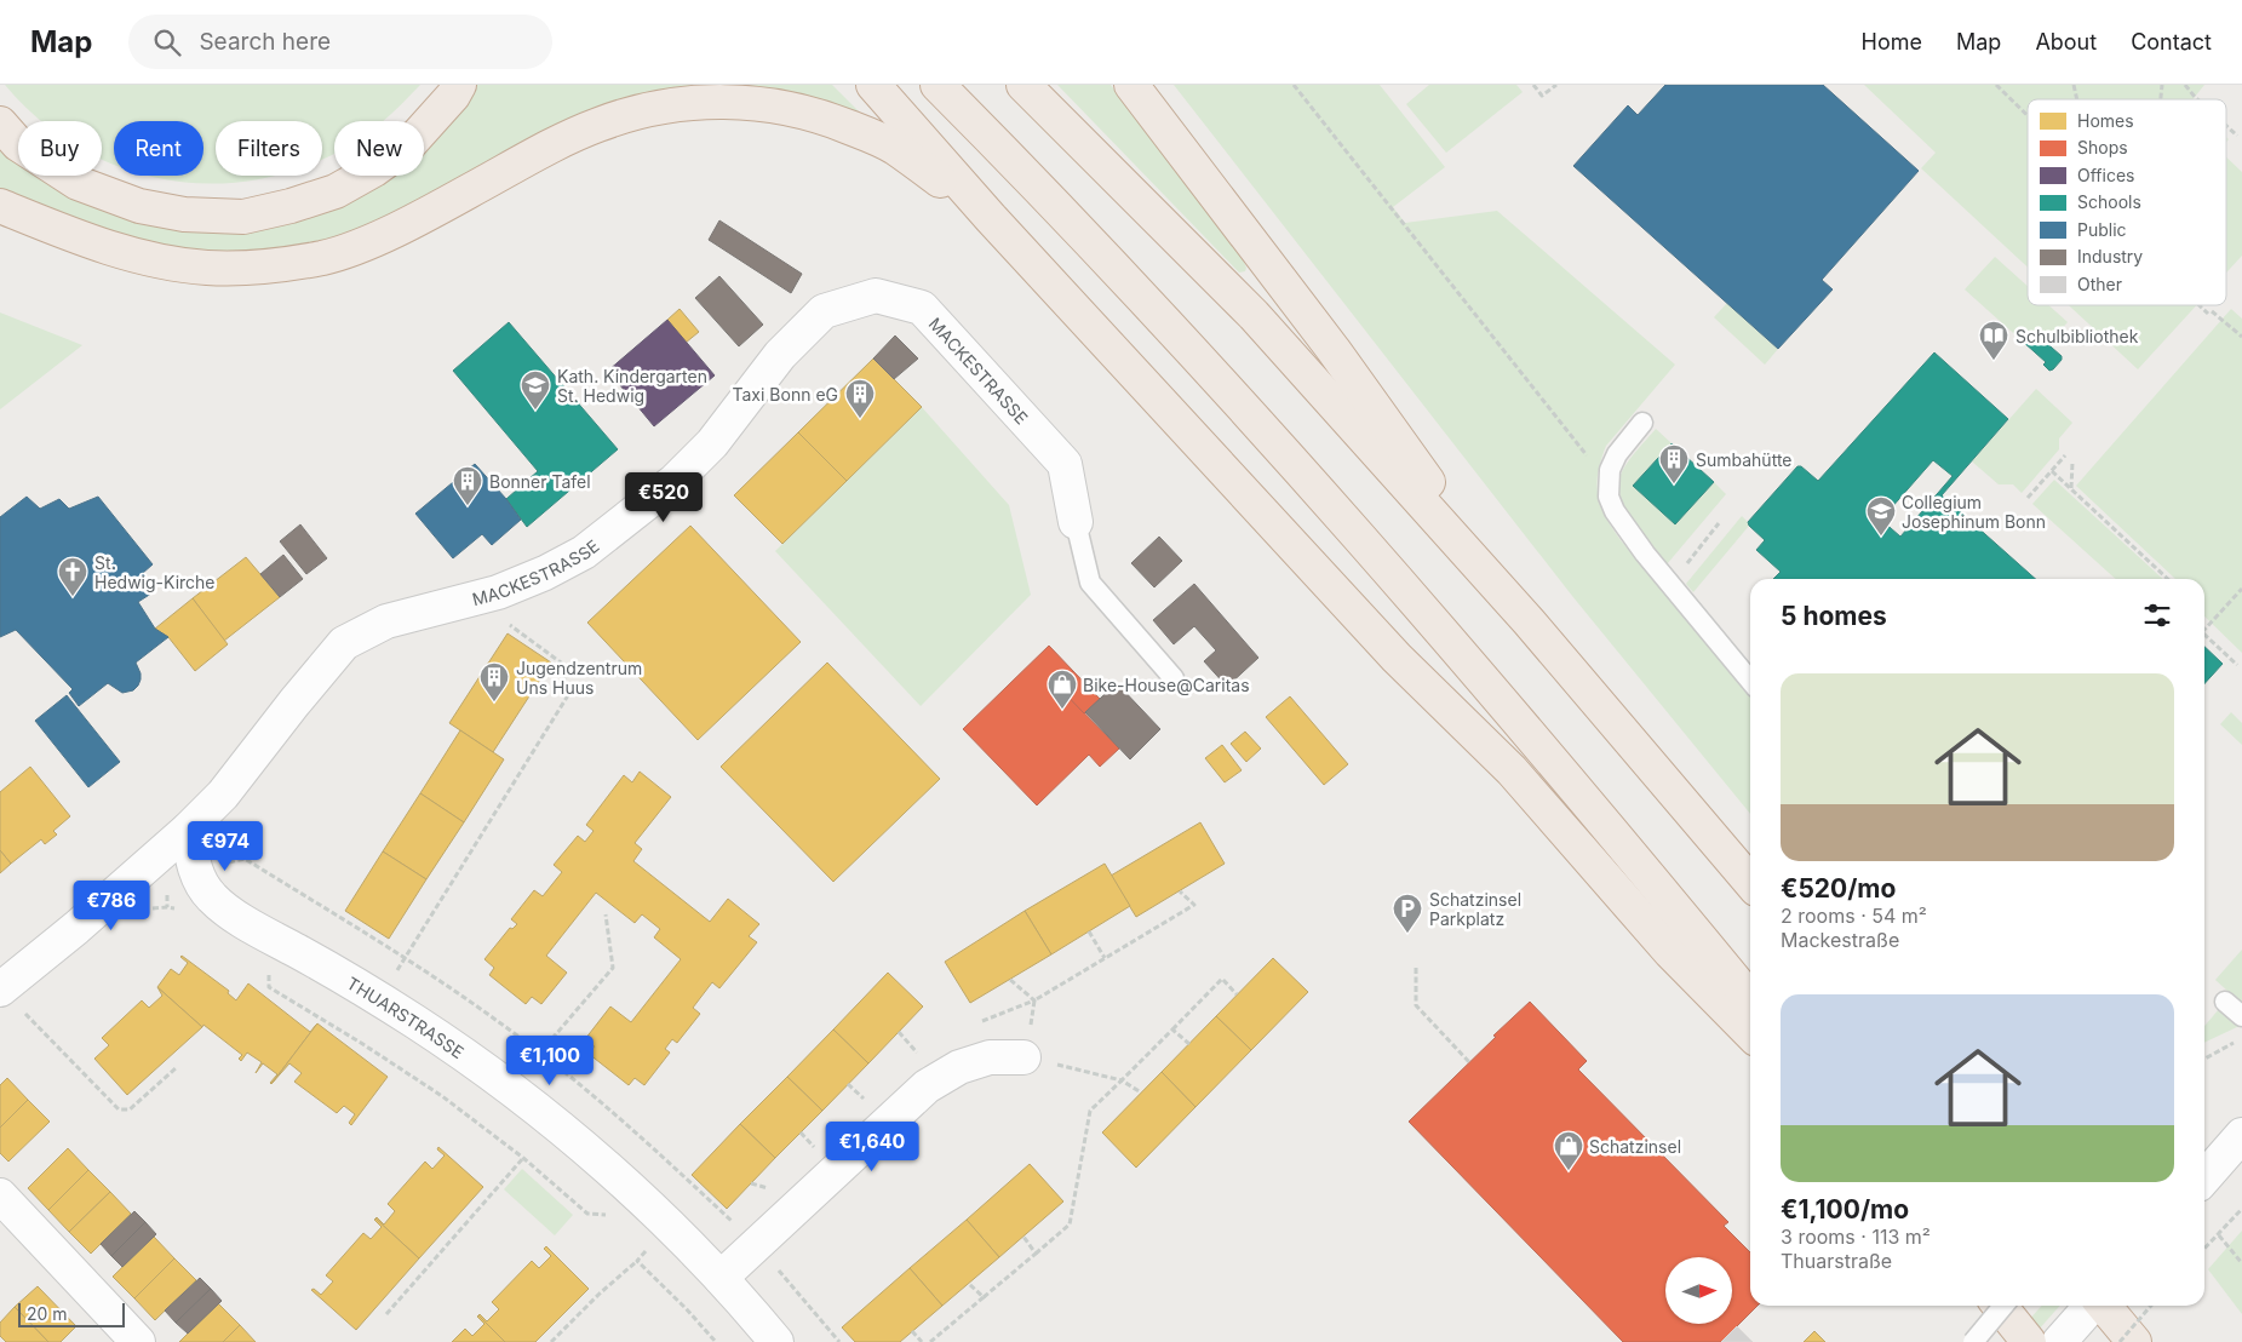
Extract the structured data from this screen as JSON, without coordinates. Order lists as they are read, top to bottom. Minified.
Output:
{"streets":{"street":["MACKESTRASSE","THUARSTRASSE"]},"crossings":[["MACKESTRASSE","THUARSTRASSE"]],"places":{"library":["Schulbibliothek"],"school or university":["Kath. Kindergarten St. Hedwig","Collegium Josephinum Bonn"],"building":["Taxi Bonn eG","Sumbahütte","Bonner Tafel","Jugendzentrum Uns Huus"],"church":["St. Hedwig-Kirche"],"shop":["Bike-House@Caritas","Schatzinsel"],"parking":["Schatzinsel Parkplatz"]},"legend":["Homes","Shops","Offices","Schools","Public","Industry","Other"],"scale_bar":"20 m","north":"right","page":{"header":"Map","search":"Search here","nav":["Home","Map","About","Contact"],"chip":["Buy","Rent","Filters","New"],"price":["€520","€974","€786","€1,100","€1,640"],"heading":"5 homes","list":[{"name":"€520/mo","note":"2 rooms · 54 m² · Mackestraße"},{"name":"€1,100/mo","note":"3 rooms · 113 m² · Thuarstraße"}],"scale":"20 m"}}
